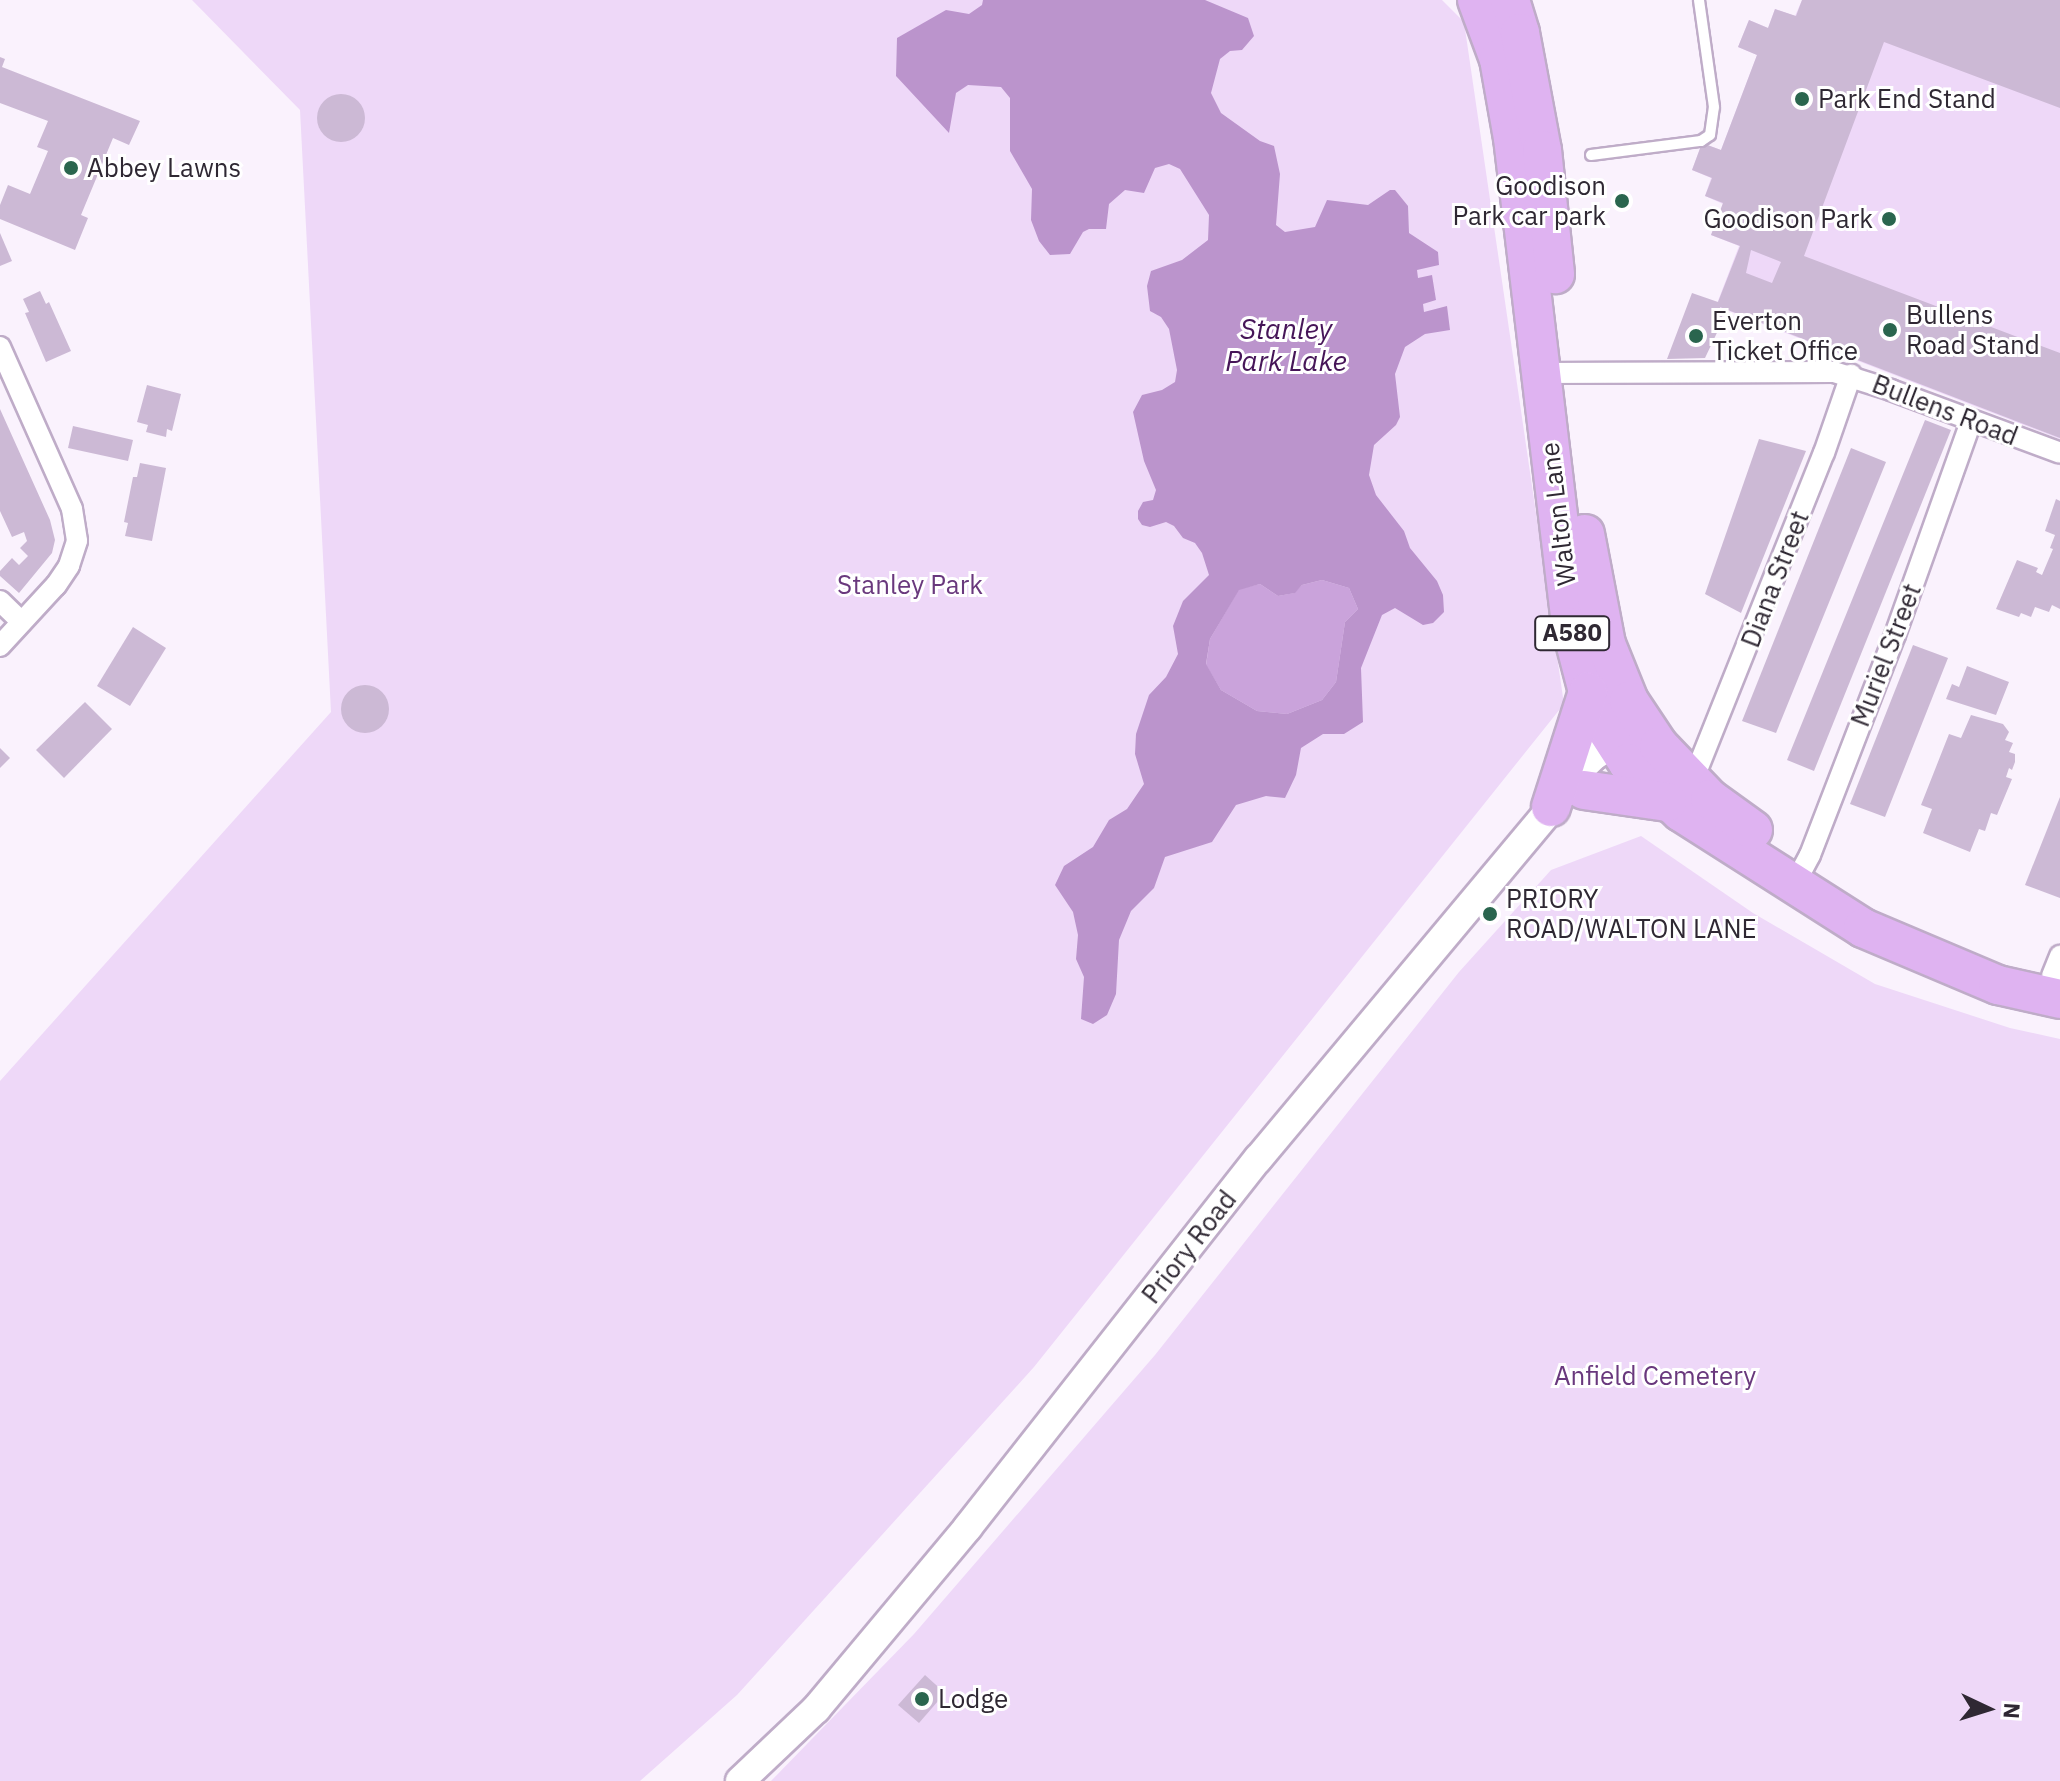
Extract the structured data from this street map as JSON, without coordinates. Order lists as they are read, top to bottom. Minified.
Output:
{"streets":{"highway":["Walton Lane","A580"],"street":["Bullens Road","Diana Street","Muriel Street","Priory Road"]},"crossings":[["Bullens Road","Walton Lane"],["Bullens Road","Diana Street"],["Bullens Road","Muriel Street"],["Walton Lane","Diana Street"],["Walton Lane","Muriel Street"],["Walton Lane","Priory Road"]],"water":["Stanley Park Lake"],"parks":["Stanley Park","Anfield Cemetery"],"places":["Park End Stand","Abbey Lawns","Goodison Park car park","Goodison Park","Bullens Road Stand","Everton Ticket Office","PRIORY ROAD/WALTON LANE","Lodge"],"north":"right"}
